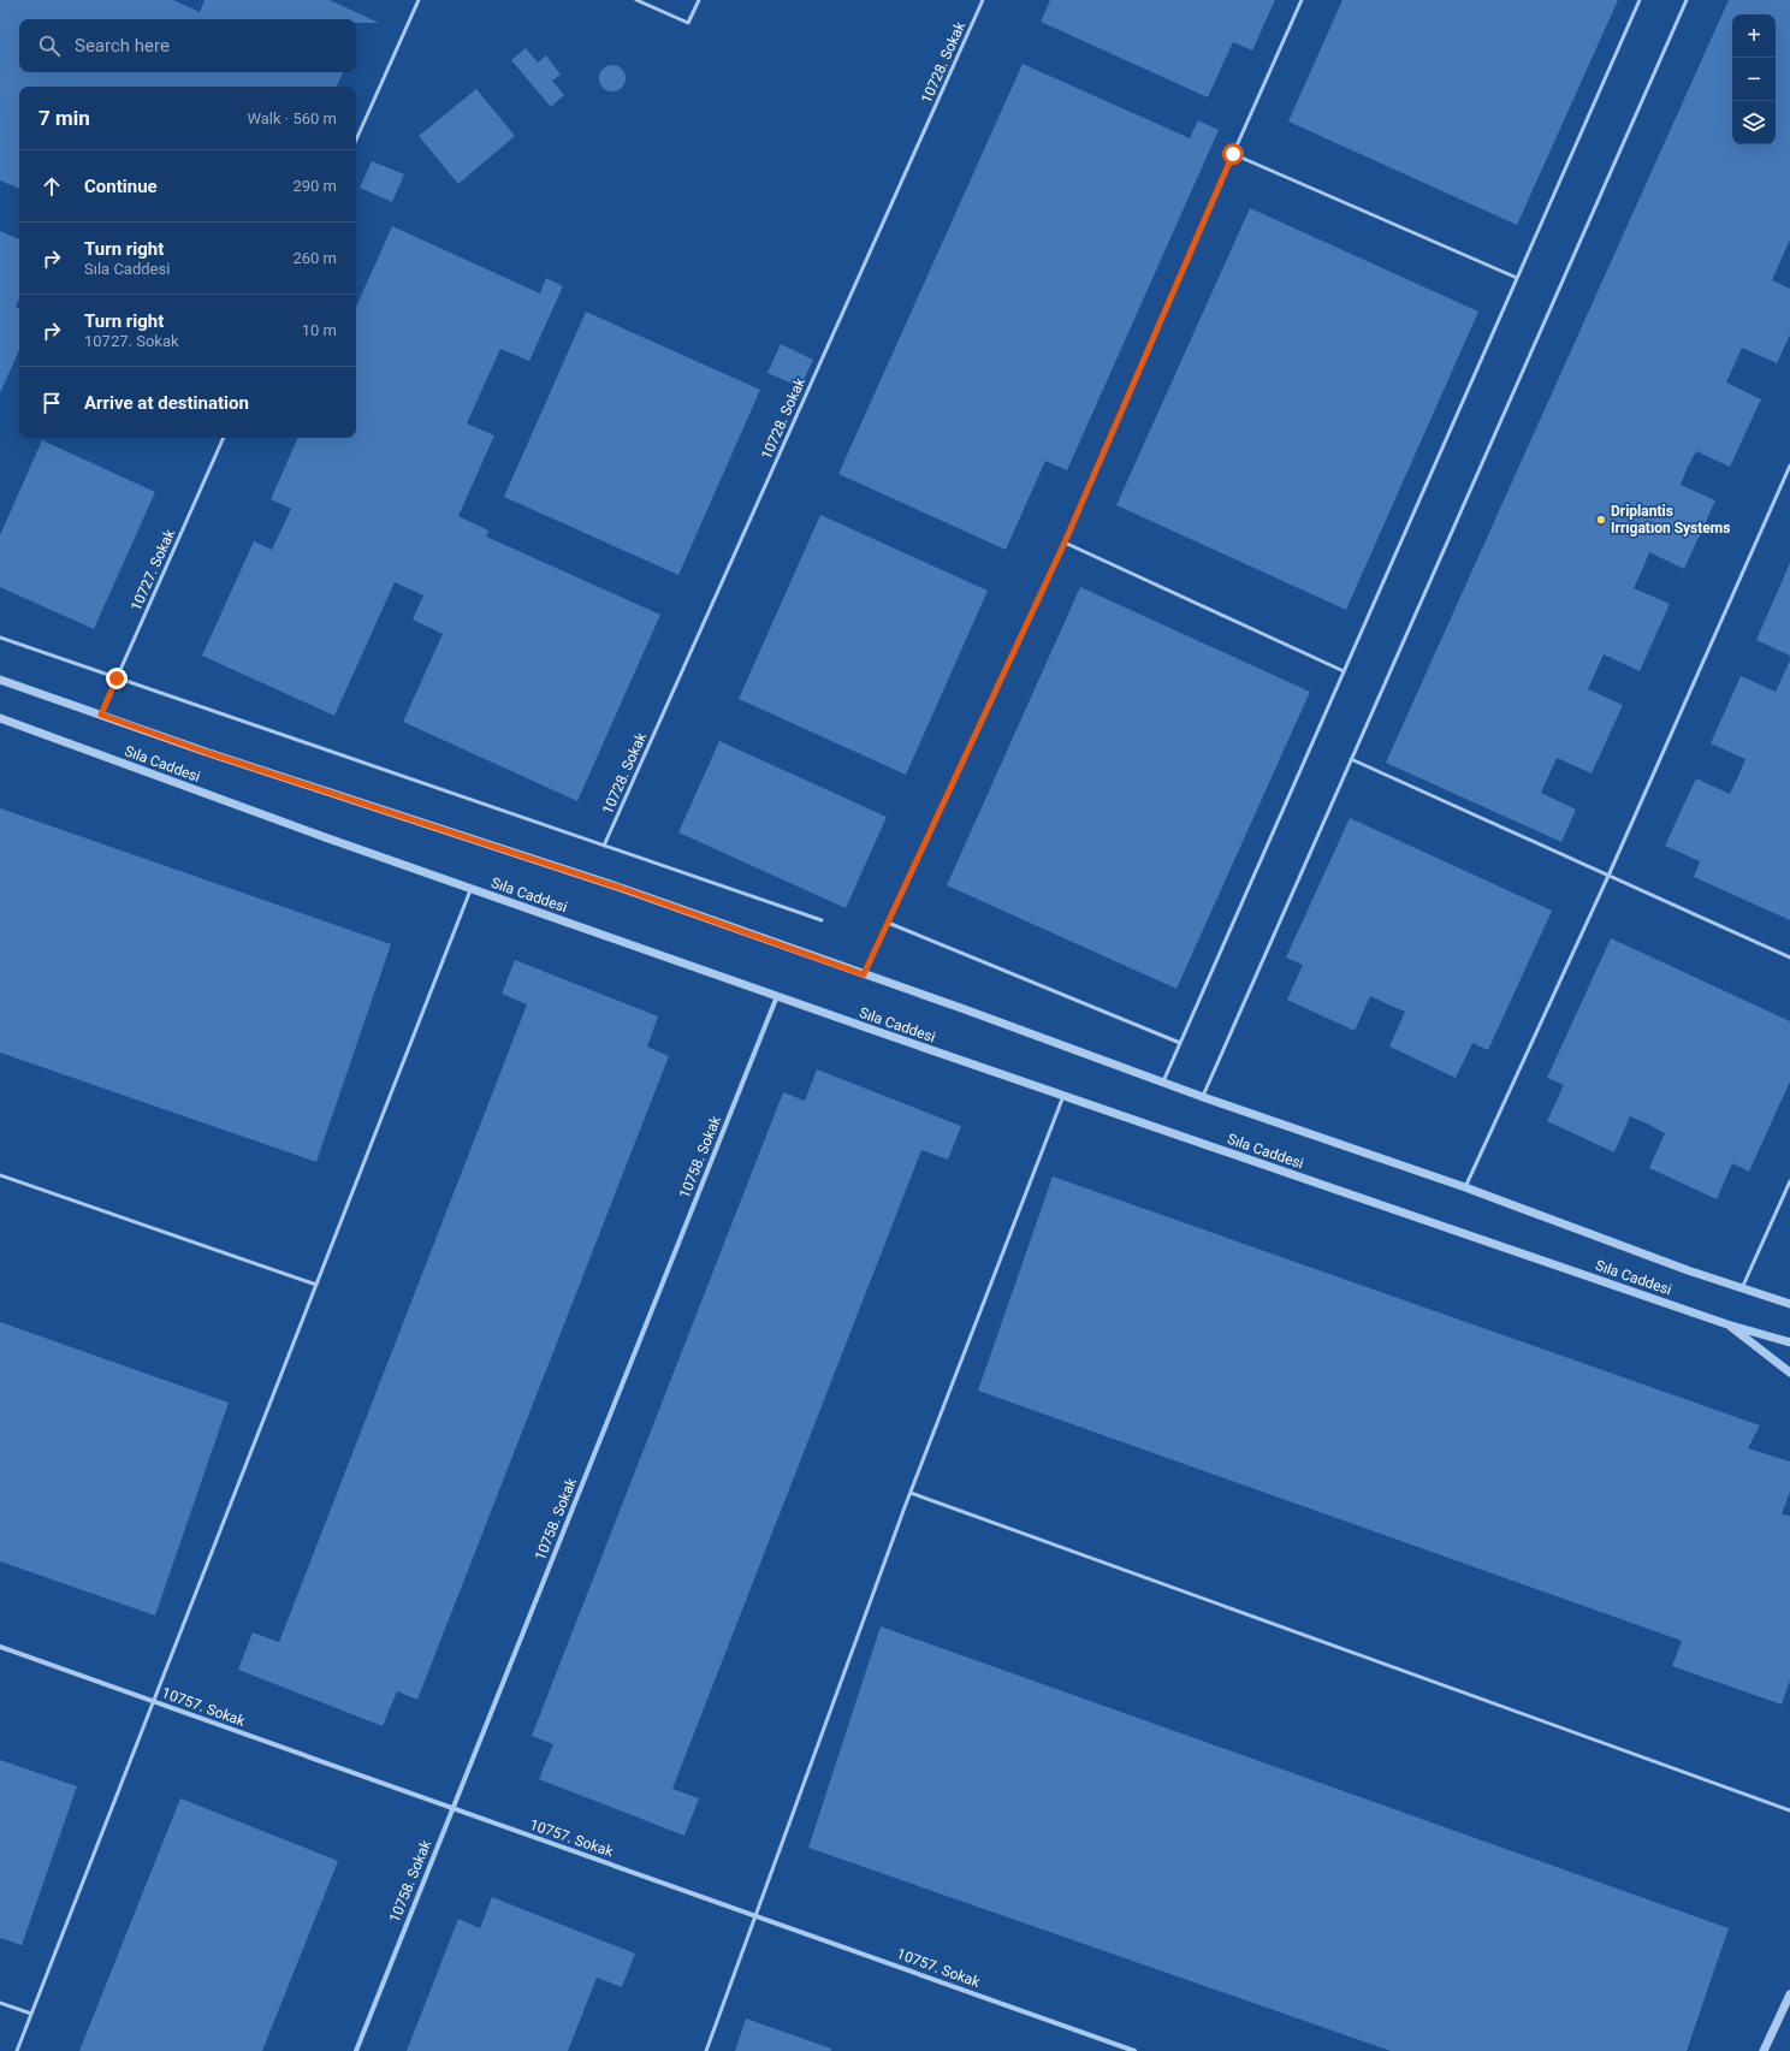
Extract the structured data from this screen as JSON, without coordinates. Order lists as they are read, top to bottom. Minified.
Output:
{"streets":{"street":["Sıla Caddesi","10758. Sokak","10757. Sokak"],"lane":["10728. Sokak","10727. Sokak"]},"crossings":[["10727. Sokak","Sıla Caddesi"],["Sıla Caddesi","10758. Sokak"],["10758. Sokak","10757. Sokak"]],"places":["Driplantis Irrıgatıon Systems"],"page":{"map_buttons":["+","−"],"search":"Search here","heading":["7 min","Walk · 560 m"],"list":[["Continue","290 m"],["Turn right","Sıla Caddesi","260 m"],["Turn right","10727. Sokak","10 m"],"Arrive at destination"]}}
